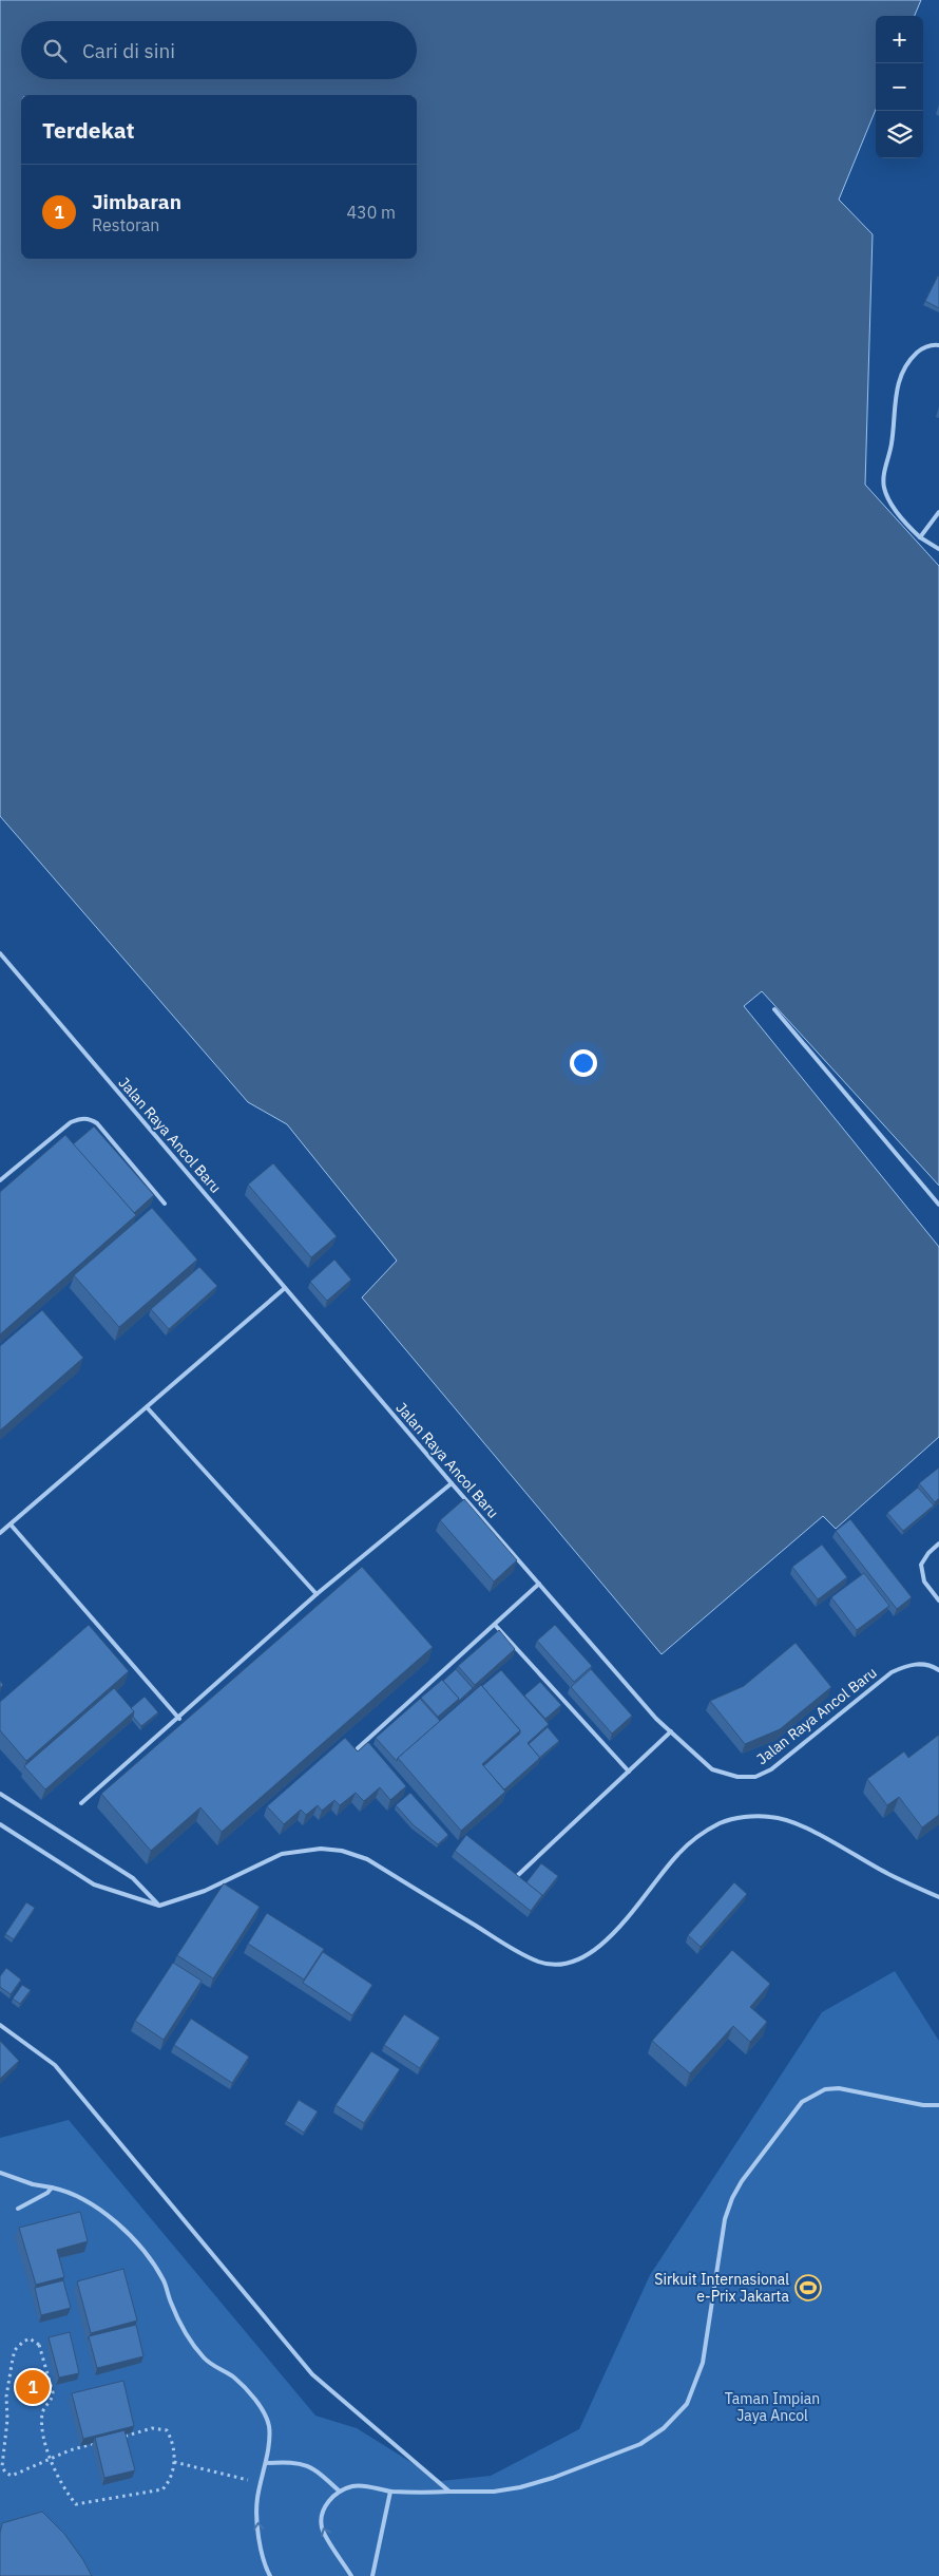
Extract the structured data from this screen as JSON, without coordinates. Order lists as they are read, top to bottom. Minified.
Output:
{"streets":{"lane":["Jalan Raya Ancol Baru"]},"parks":["Taman Impian Jaya Ancol"],"places":{"sports":["Sirkuit Internasional e-Prix Jakarta"]},"page":{"map_buttons":["+","−"],"search":"Cari di sini","heading":"Terdekat","list":[{"mark":"1","name":"Jimbaran","note":"Restoran","value":"430 m"}],"pins":"1"}}
